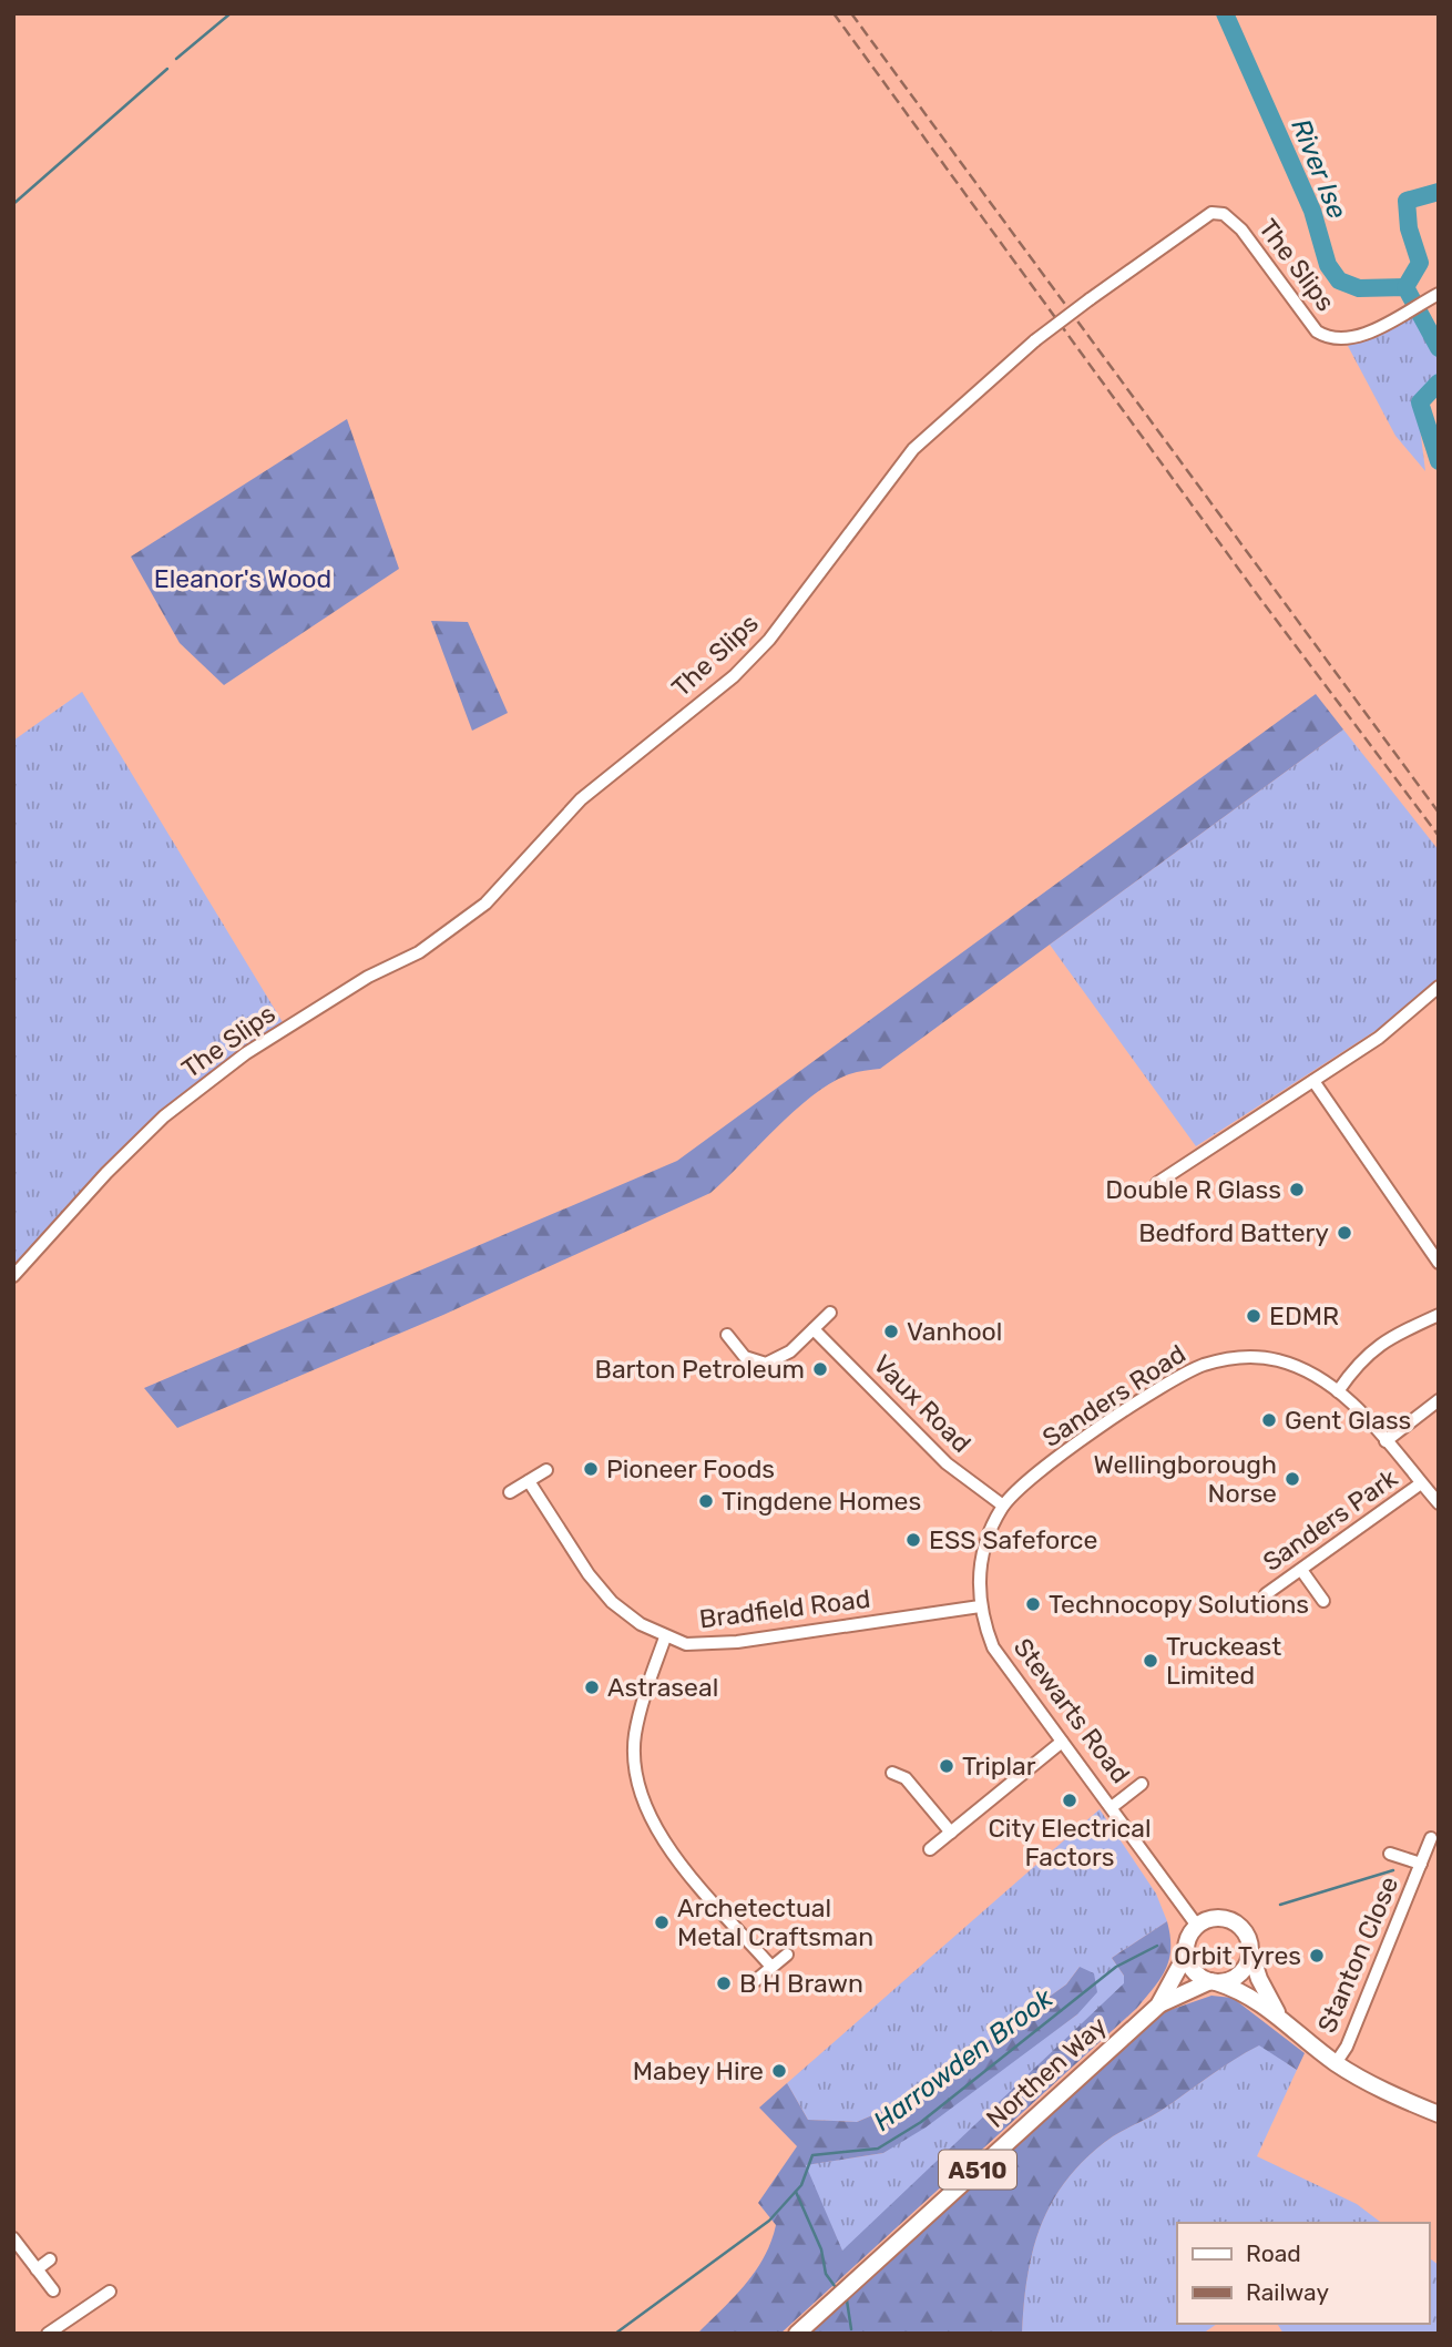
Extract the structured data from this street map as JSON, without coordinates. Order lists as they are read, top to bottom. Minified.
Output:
{"streets":{"main road":["Northen Way","A510"],"street":["The Slips","Sanders Road","Vaux Road","Sanders Park","Bradfield Road","Stewarts Road","Stanton Close"]},"crossings":[["Sanders Road","Vaux Road"],["Sanders Road","Sanders Park"],["Sanders Road","Stewarts Road"],["Vaux Road","Stewarts Road"],["Bradfield Road","Stewarts Road"],["Stewarts Road","Northen Way"]],"water":["River Ise","Harrowden Brook"],"parks":["Eleanor's Wood"],"places":["Double R Glass","Bedford Battery","EDMR","Vanhool","Barton Petroleum","Gent Glass","Pioneer Foods","Wellingborough Norse","Tingdene Homes","ESS Safeforce","Technocopy Solutions","Truckeast Limited","Astraseal","Triplar","City Electrical Factors","Archetectual Metal Craftsman","Orbit Tyres","B H Brawn","Mabey Hire"],"legend":["Road","Railway"]}
